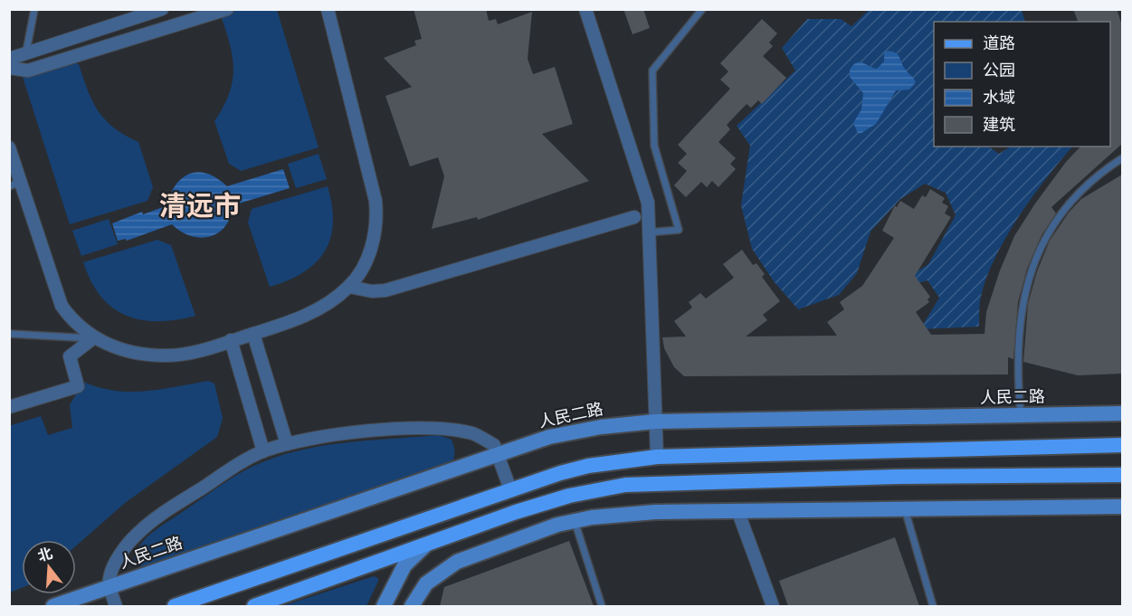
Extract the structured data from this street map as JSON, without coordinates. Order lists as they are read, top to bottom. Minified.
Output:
{"streets":{"main road":["人民二路"]},"districts":["清远市"],"legend":["道路","公园","水域","建筑"],"north":"top"}
